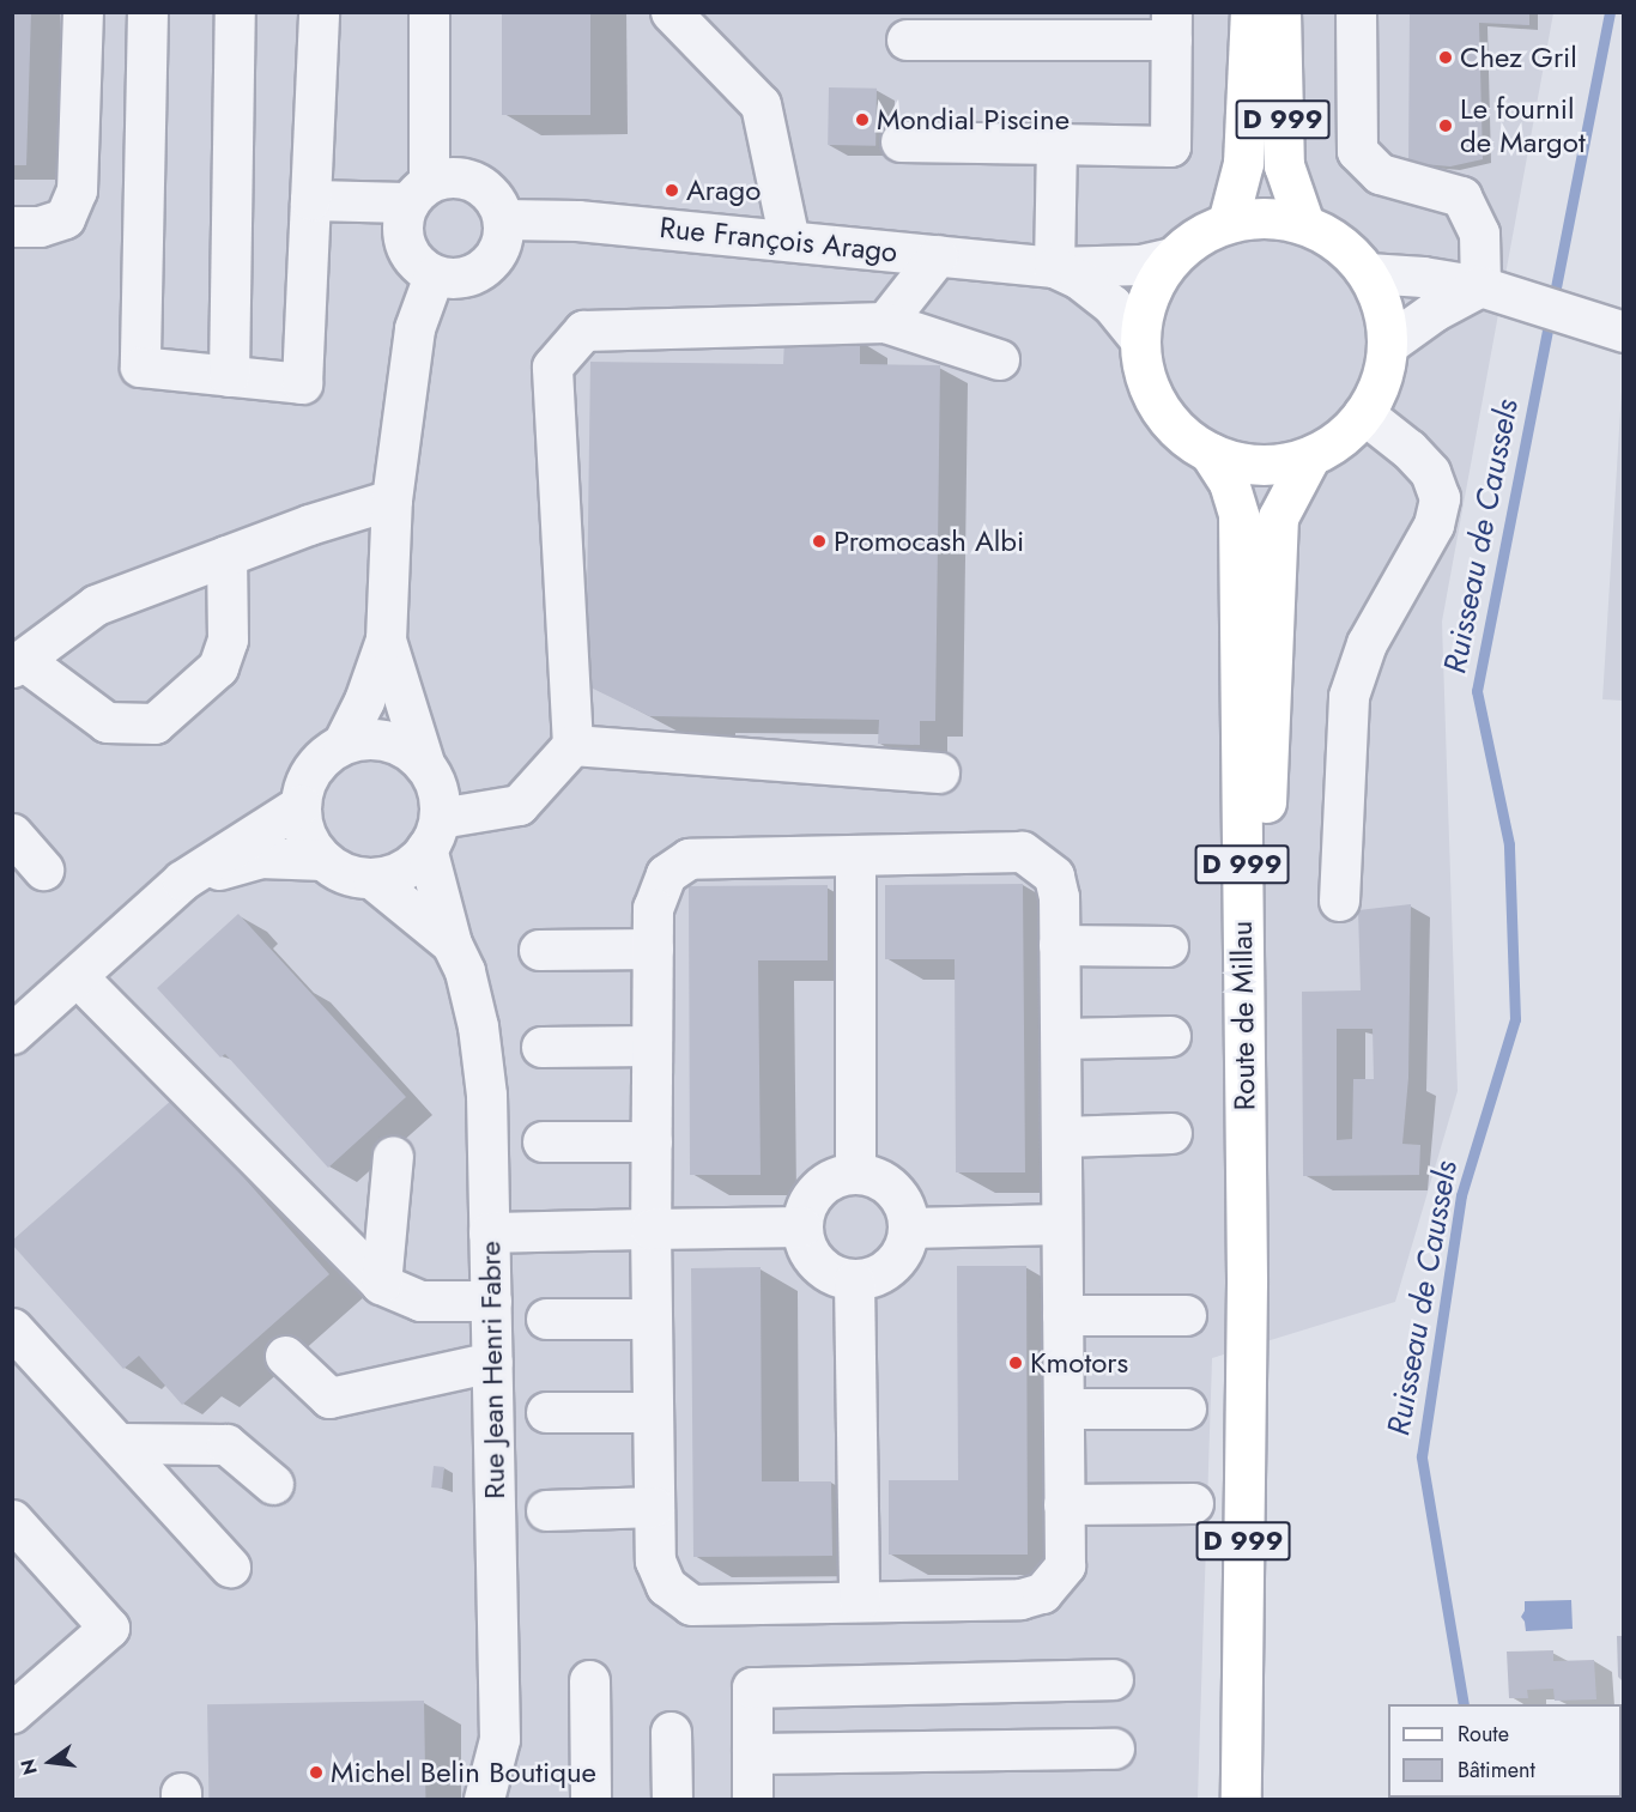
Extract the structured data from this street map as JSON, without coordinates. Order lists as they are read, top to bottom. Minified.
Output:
{"streets":{"main road":["D 999","Route de Millau"],"street":["Rue François Arago","Rue Jean Henri Fabre"]},"crossings":[["D 999","Route de Millau"]],"water":["Ruisseau de Caussels"],"places":["Chez Gril","Mondial Piscine","Le fournil de Margot","Arago","Promocash Albi","Kmotors","Michel Belin Boutique"],"legend":["Route","Bâtiment"],"north":"left"}
